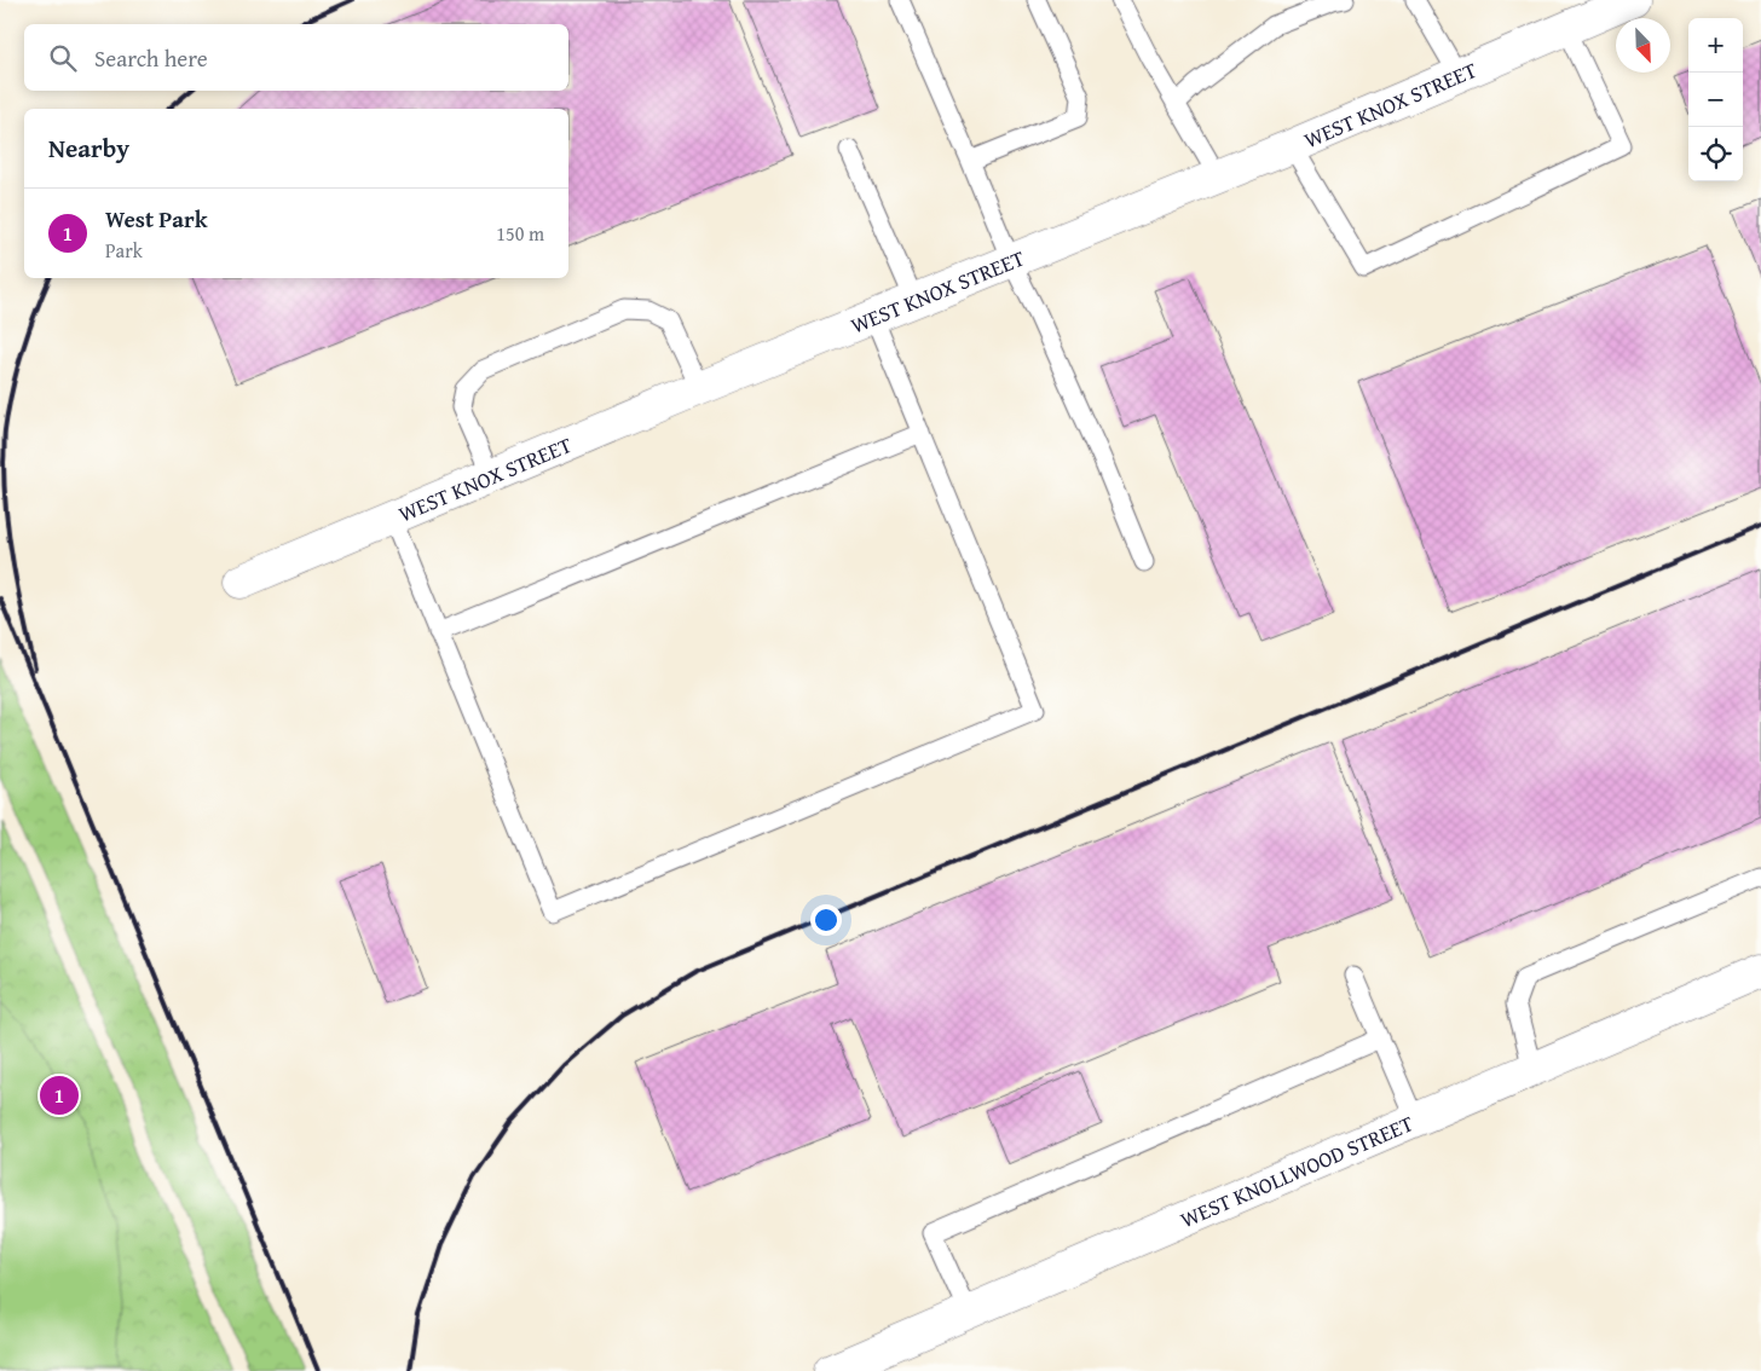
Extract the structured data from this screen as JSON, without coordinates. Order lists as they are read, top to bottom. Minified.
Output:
{"streets":{"street":["WEST KNOX STREET","WEST KNOLLWOOD STREET"]},"north":"bottom right","page":{"map_buttons":["+","−"],"search":"Search here","heading":"Nearby","list":[{"mark":"1","name":"West Park","note":"Park","value":"150 m"}],"pins":"1"}}
